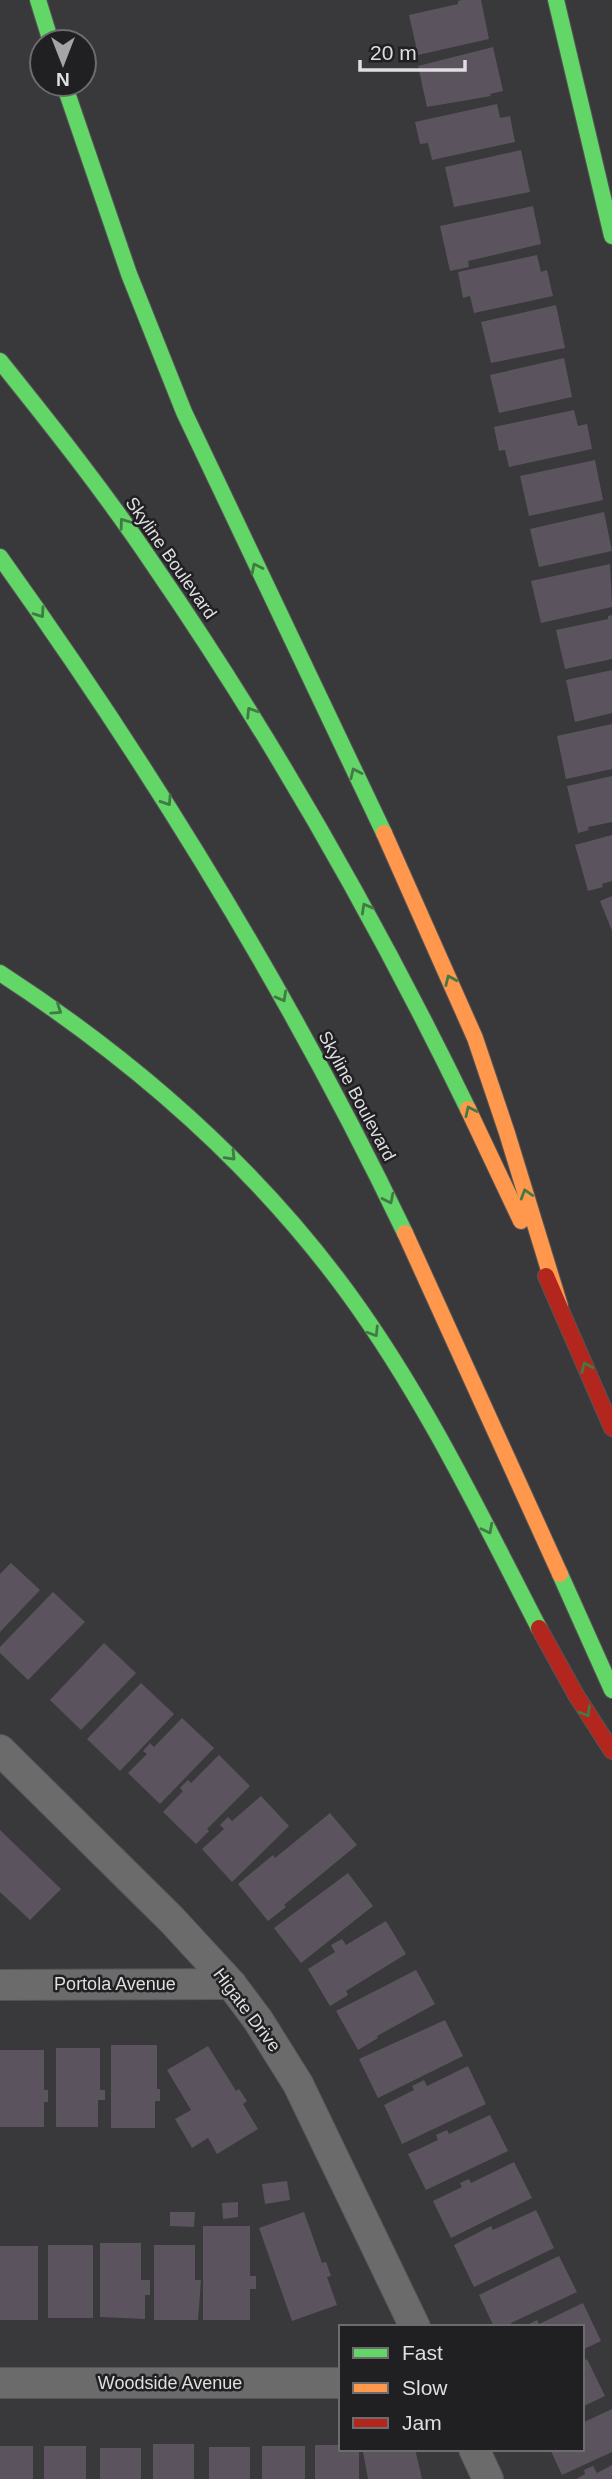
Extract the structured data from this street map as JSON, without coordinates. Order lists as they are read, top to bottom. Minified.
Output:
{"streets":{"main road":["Skyline Boulevard"],"street":["Portola Avenue","Higate Drive","Woodside Avenue"]},"crossings":[["Portola Avenue","Higate Drive"]],"legend":["Fast","Slow","Jam"],"scale_bar":"20 m","north":"bottom"}
